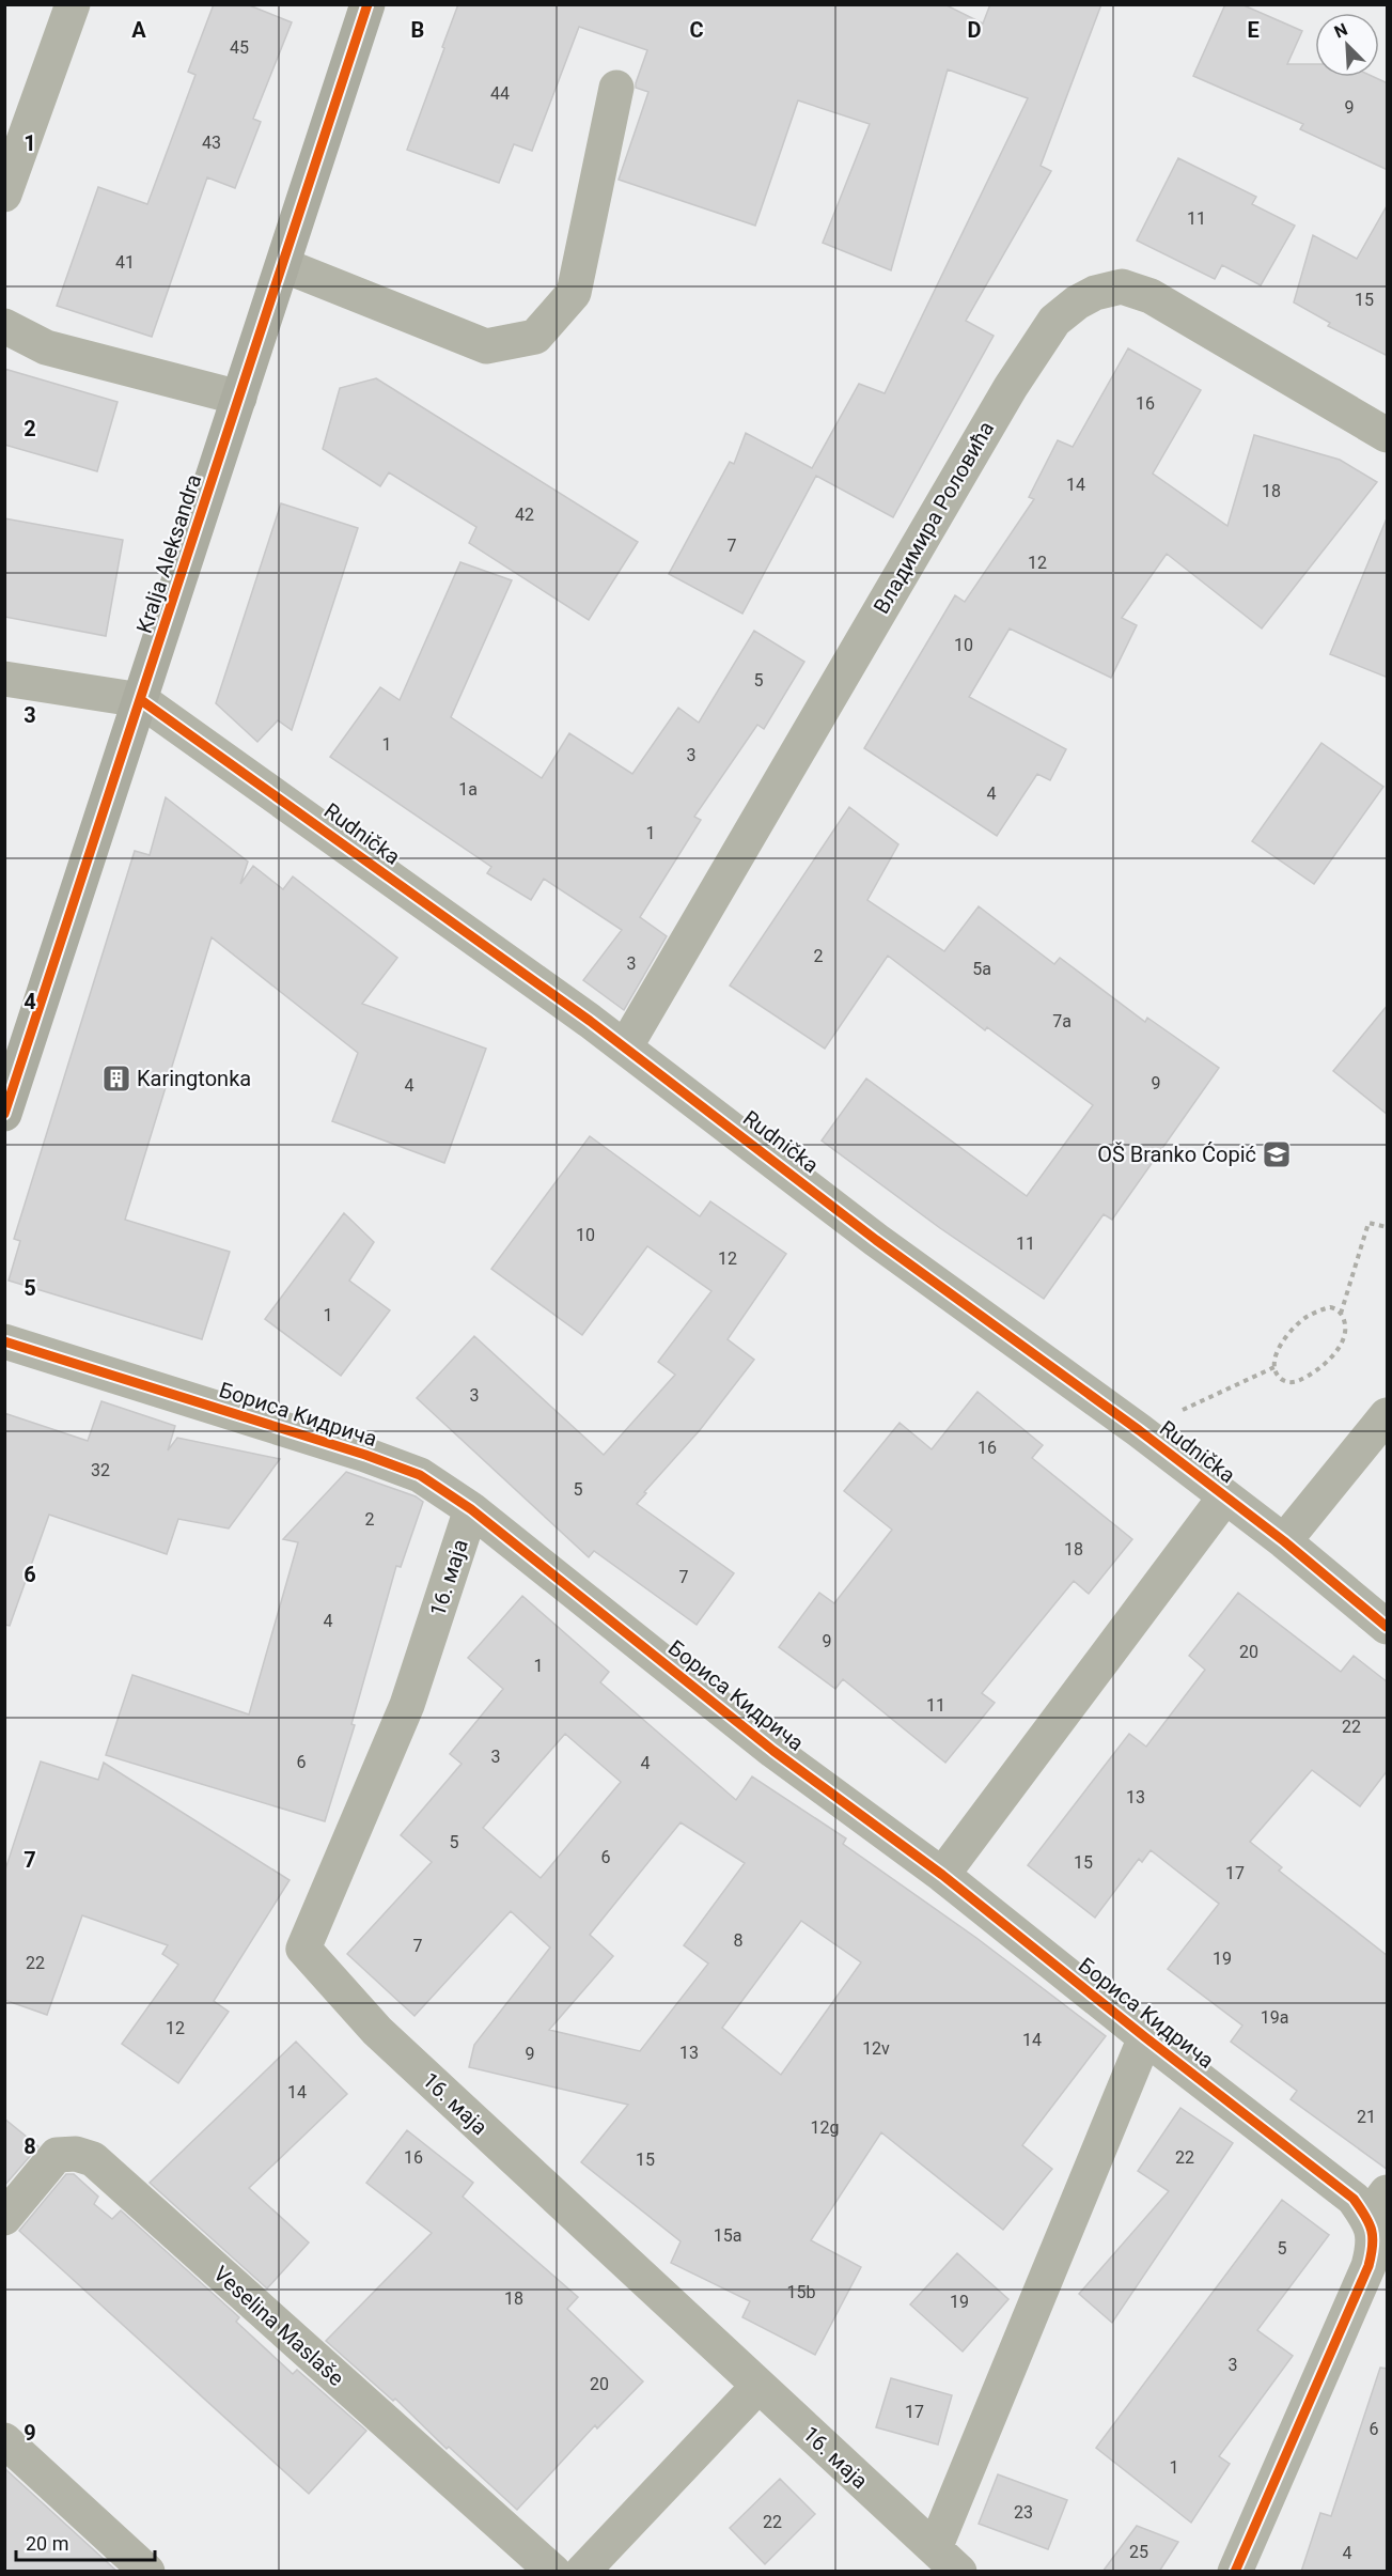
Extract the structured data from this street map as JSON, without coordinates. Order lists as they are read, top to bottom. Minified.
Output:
{"streets":{"main road":["Kralja Aleksandra"],"street":["Владимира Роловића","Rudnička","Бориса Kидрича","16. маја","Veselina Maslaše"]},"crossings":[["Владимира Роловића","Rudnička"],["Kralja Aleksandra","Rudnička"],["Бориса Kидрича","16. маја"]],"places":{"building":["Karingtonka"],"school or university":["OŠ Branko Ćopić"]},"house_numbers":["45","44","9","43","11","41","15","16","14","18","42","7","12","10","5","1","3","1a","4","1","2","3","5a","7a","9","4","10","11","12","1","3","16","32","5","2","18","7","4","9","20","1","11","22","3","6","4","13","5","6","15","17","8","7","19","22","19a","12","14","12v","13","9","14","21","12g","16","22","15","15a","5","15b","18","19","3","20","17","6","1","23","22","25","4"],"scale_bar":"20 m","north":"top left","grid":{"columns":["A","B","C","D","E"],"rows":["1","2","3","4","5","6","7","8","9"]}}
